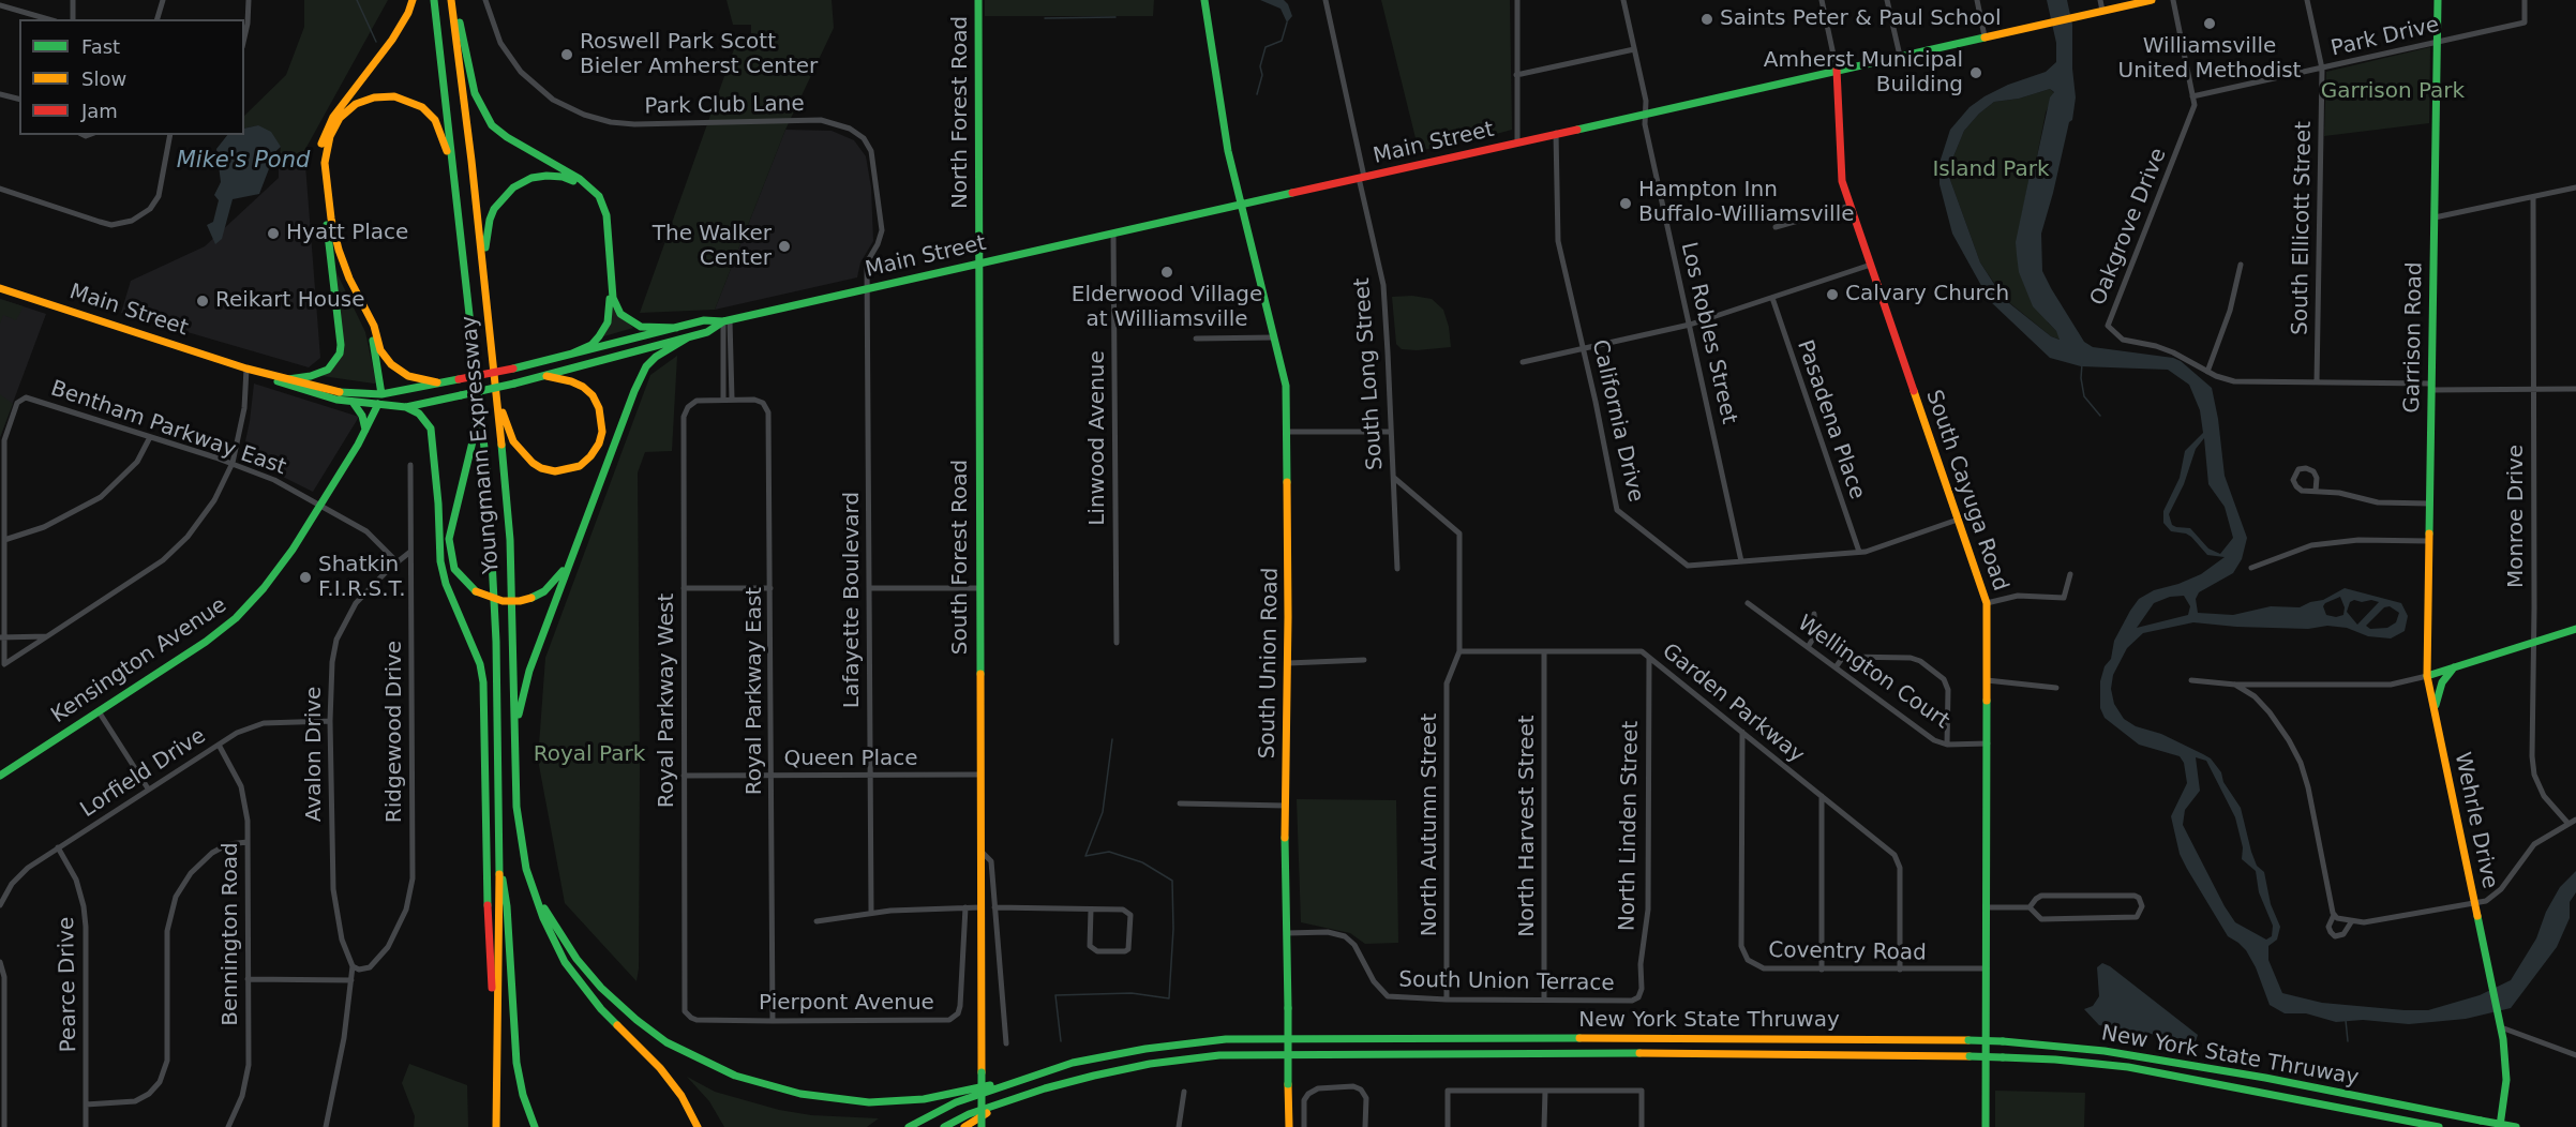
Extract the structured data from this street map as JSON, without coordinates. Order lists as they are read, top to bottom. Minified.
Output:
{"streets":{"main road":["North Forest Road","Main Street","Garrison Road","Youngmann Expressway","South Cayuga Road","South Forest Road","Kensington Avenue","South Union Road","Wehrle Drive","New York State Thruway"],"street":["Park Drive","Park Club Lane","Oakgrove Drive","South Ellicott Street","Los Robles Street","South Long Street","Pasadena Place","California Drive","Bentham Parkway East","Linwood Avenue","Monroe Drive","Lafayette Boulevard","Wellington Court","Royal Parkway East","Royal Parkway West","Garden Parkway","Ridgewood Drive","Avalon Drive","Queen Place","Lorfield Drive","North Autumn Street","North Harvest Street","North Linden Street","Bennington Road","Coventry Road","South Union Terrace","Pearce Drive","Pierpont Avenue"]},"crossings":[["Park Drive","Oakgrove Drive"],["Park Drive","South Ellicott Street"],["Park Drive","Garrison Road"],["Park Club Lane","Main Street"],["Park Club Lane","Lafayette Boulevard"],["North Forest Road","Main Street"],["North Forest Road","South Forest Road"],["Main Street","Los Robles Street"],["Main Street","South Long Street"],["Main Street","California Drive"],["Main Street","Linwood Avenue"],["Main Street","South Cayuga Road"],["Main Street","South Forest Road"],["Main Street","Lafayette Boulevard"],["Main Street","Kensington Avenue"],["Main Street","South Union Road"],["Oakgrove Drive","South Ellicott Street"],["Oakgrove Drive","Garrison Road"],["Oakgrove Drive","Monroe Drive"],["Los Robles Street","California Drive"],["Garrison Road","Wehrle Drive"],["Pasadena Place","California Drive"],["California Drive","South Cayuga Road"],["Bentham Parkway East","Kensington Avenue"],["Bentham Parkway East","Avalon Drive"],["South Cayuga Road","Wellington Court"],["South Cayuga Road","Coventry Road"],["South Forest Road","Queen Place"],["Lafayette Boulevard","Queen Place"],["South Union Road","South Union Terrace"],["Royal Parkway East","Royal Parkway West"],["Royal Parkway East","Queen Place"],["Royal Parkway East","Pierpont Avenue"],["Royal Parkway West","Queen Place"],["Royal Parkway West","Pierpont Avenue"],["Garden Parkway","North Autumn Street"],["Garden Parkway","North Harvest Street"],["Garden Parkway","North Linden Street"],["Garden Parkway","Coventry Road"],["Ridgewood Drive","Avalon Drive"],["Avalon Drive","Lorfield Drive"],["Lorfield Drive","Bennington Road"],["Lorfield Drive","Pearce Drive"],["North Autumn Street","South Union Terrace"],["North Harvest Street","South Union Terrace"],["North Linden Street","South Union Terrace"]],"water":["Mike's Pond"],"parks":["Garrison Park","Island Park","Royal Park"],"places":["Saints Peter & Paul School","Williamsville United Methodist","Roswell Park Scott Bieler Amherst Center","Amherst Municipal Building","Hampton Inn Buffalo-Williamsville","Hyatt Place","The Walker Center","Elderwood Village at Williamsville","Calvary Church","Reikart House","Shatkin F.I.R.S.T."],"legend":["Fast","Slow","Jam"]}
